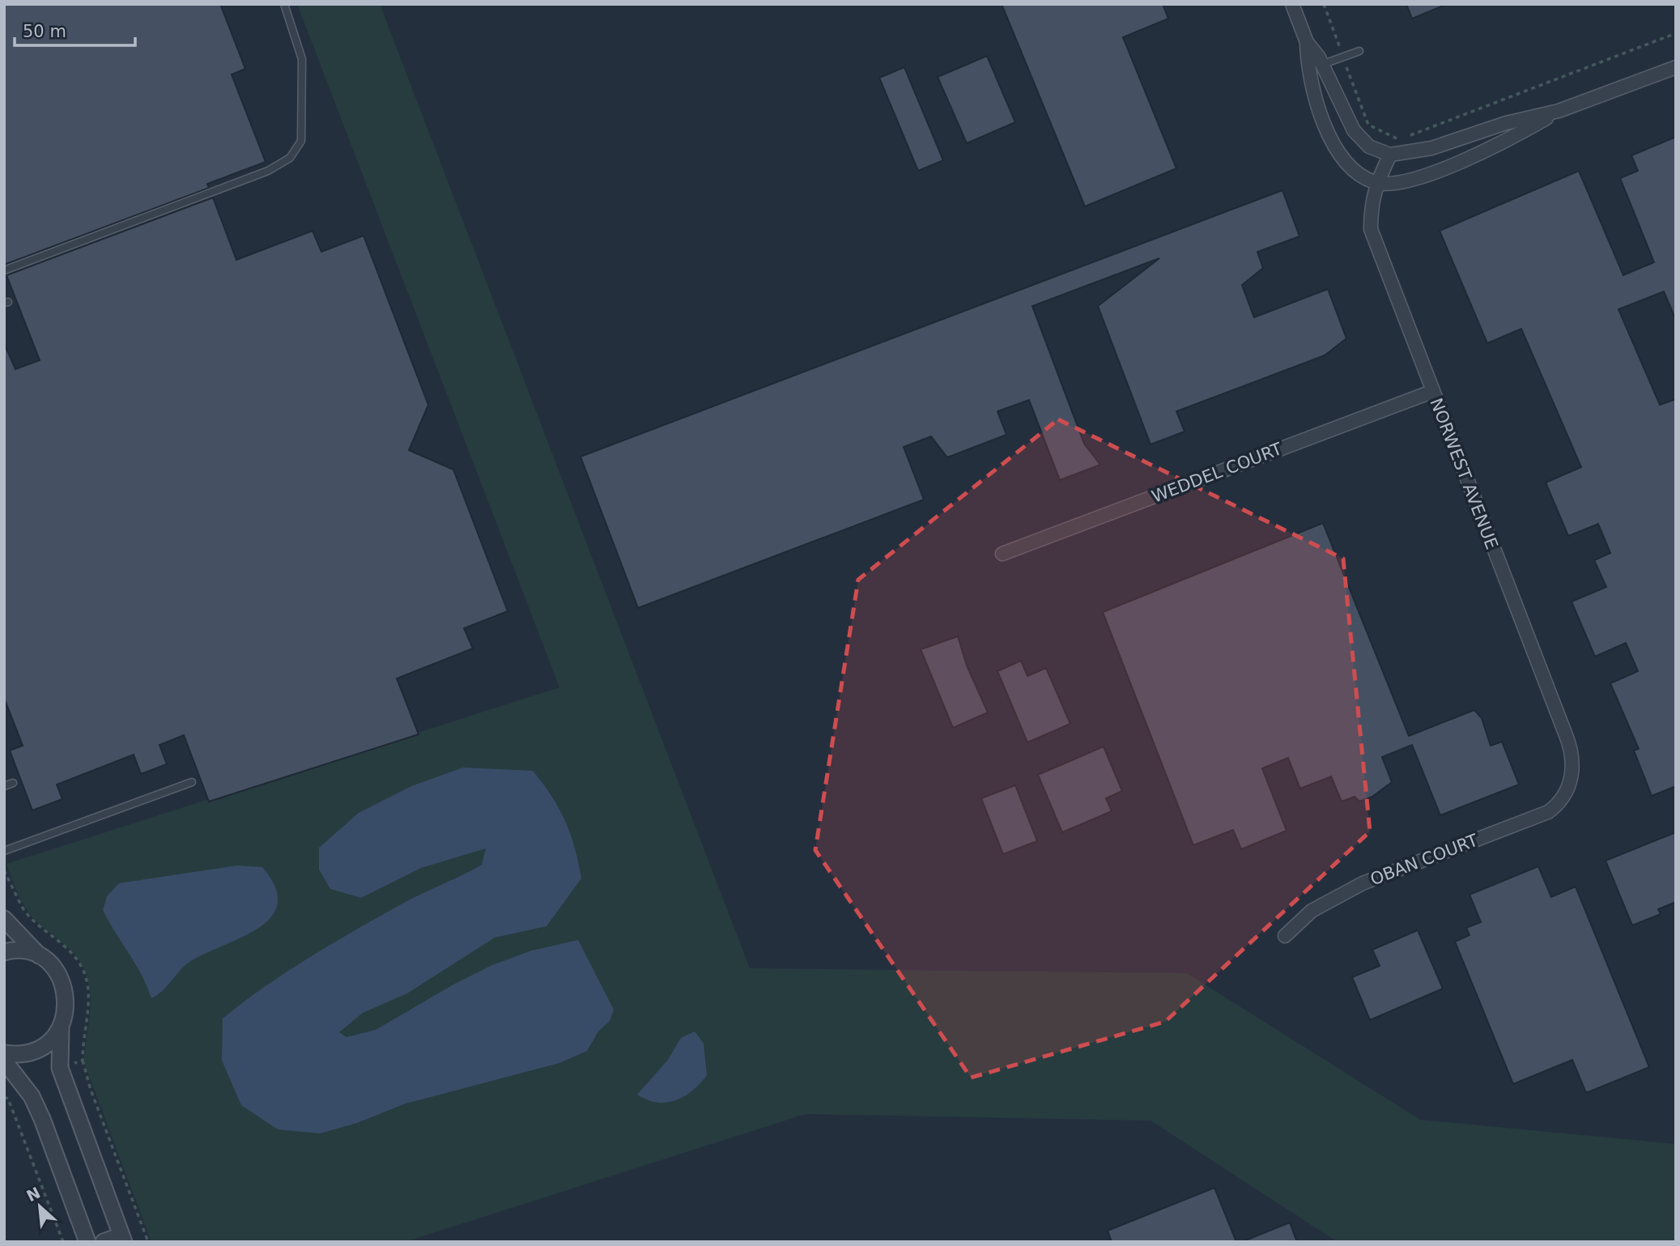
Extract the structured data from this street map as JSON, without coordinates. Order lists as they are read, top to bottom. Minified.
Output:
{"streets":{"street":["WEDDEL COURT","NORWEST AVENUE","OBAN COURT"]},"crossings":[["WEDDEL COURT","NORWEST AVENUE"],["NORWEST AVENUE","OBAN COURT"]],"scale_bar":"50 m","north":"top left"}
